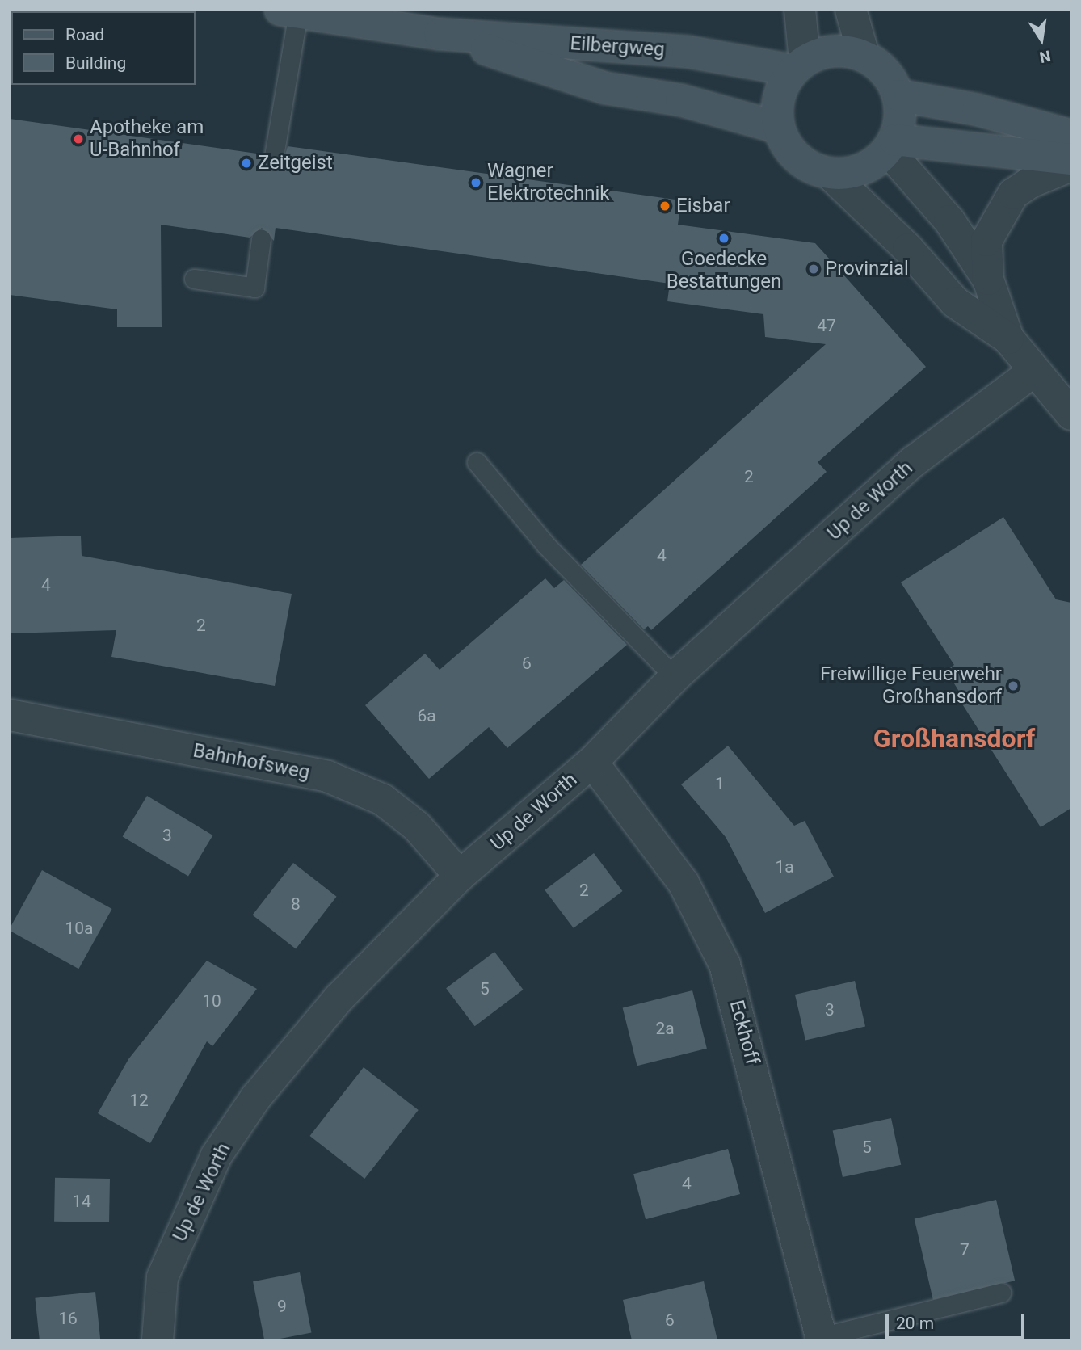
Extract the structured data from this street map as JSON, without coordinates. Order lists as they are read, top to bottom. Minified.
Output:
{"streets":{"main road":["Eilbergweg"],"street":["Up de Worth","Bahnhofsweg","Eckhoff"]},"crossings":[["Up de Worth","Bahnhofsweg"],["Up de Worth","Eckhoff"]],"districts":["Großhansdorf"],"places":["Apotheke am U-Bahnhof","Zeitgeist","Wagner Elektrotechnik","Eisbar","Goedecke Bestattungen","Provinzial","Freiwillige Feuerwehr Großhansdorf"],"house_numbers":["47","2","4","4","2","6","6a","1","3","1a","2","8","10a","5","10","3","2a","12","5","4","14","7","9","16","6"],"legend":["Road","Building"],"scale_bar":"20 m","north":"bottom"}
